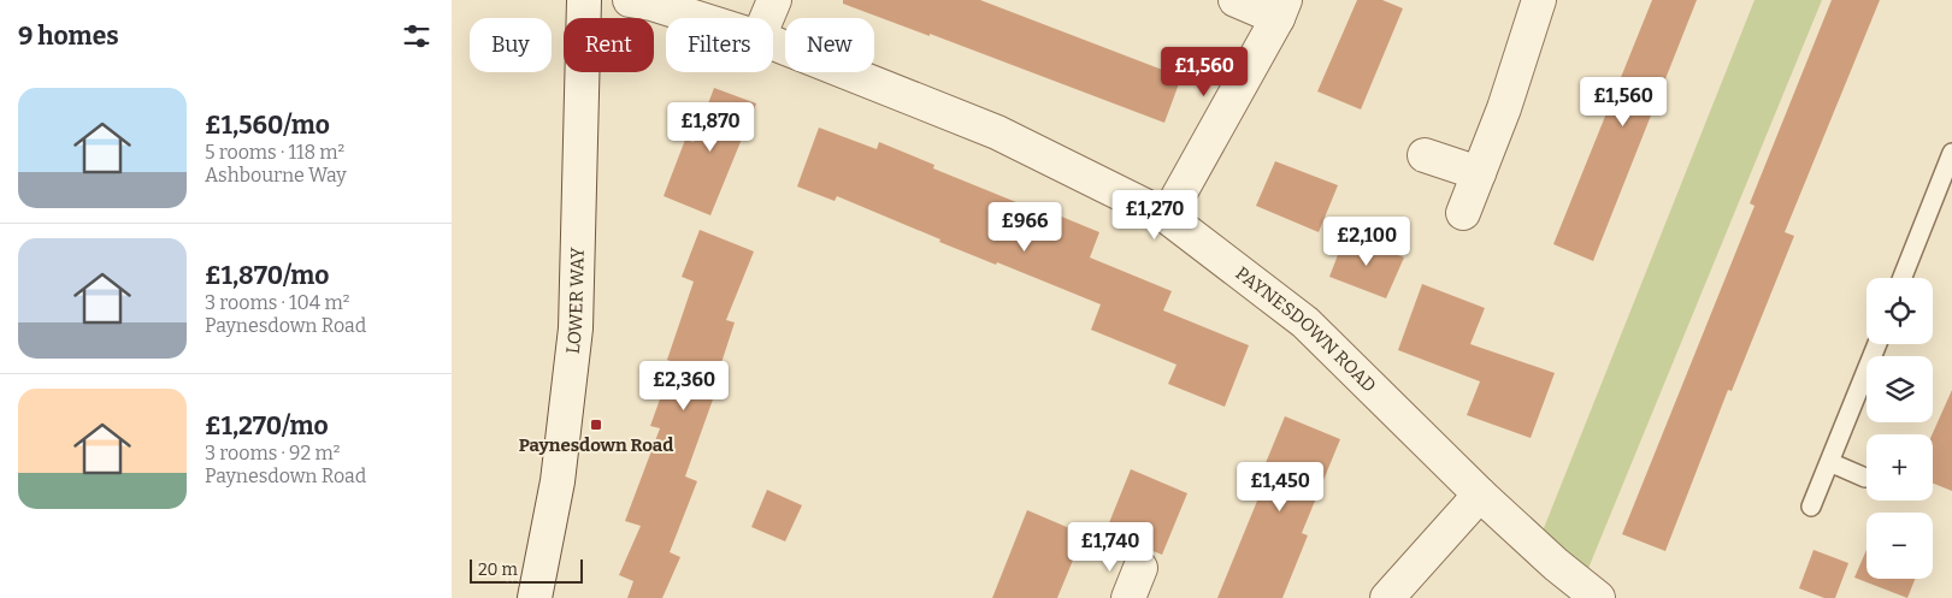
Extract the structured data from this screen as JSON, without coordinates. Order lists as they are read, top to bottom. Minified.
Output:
{"streets":{"street":["LOWER WAY","PAYNESDOWN ROAD"]},"places":{"transit":["Paynesdown Road"]},"scale_bar":"20 m","page":{"heading":"9 homes","chip":["Buy","Rent","Filters","New"],"price":["£1,560","£1,560","£1,870","£1,270","£966","£2,100","£2,360","£1,450","£1,740"],"list":[{"name":"£1,560/mo","note":"5 rooms · 118 m² · Ashbourne Way"},{"name":"£1,870/mo","note":"3 rooms · 104 m² · Paynesdown Road"},{"name":"£1,270/mo","note":"3 rooms · 92 m² · Paynesdown Road"}],"map_buttons":["+","−"],"scale":"20 m"}}
